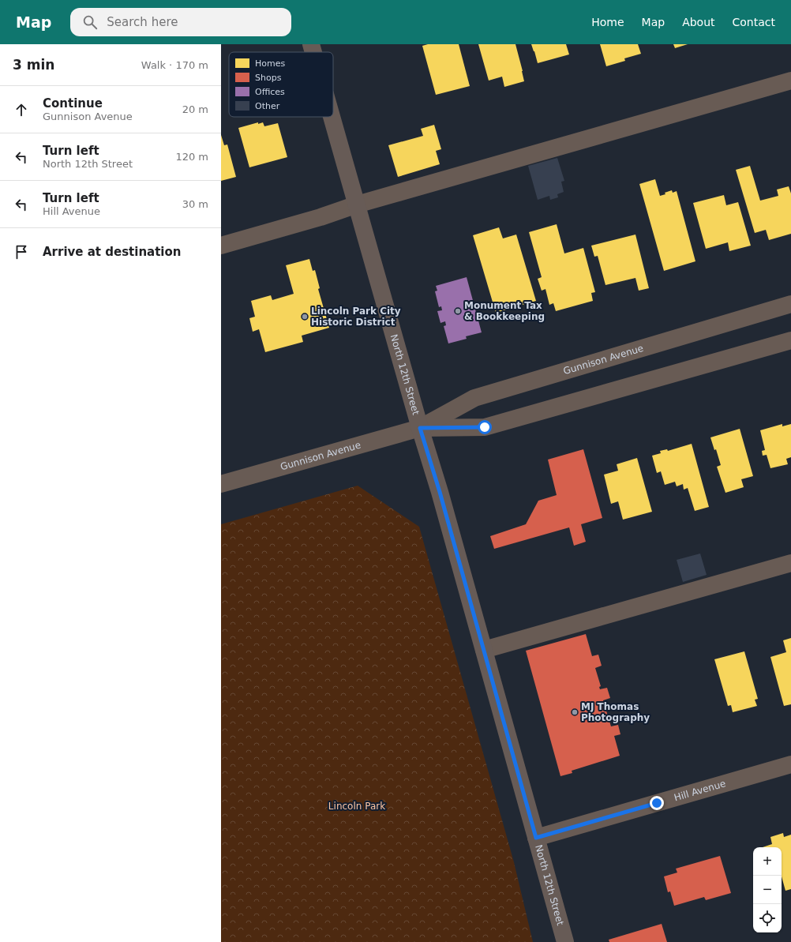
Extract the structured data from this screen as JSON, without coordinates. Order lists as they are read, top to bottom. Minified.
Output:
{"streets":{"main road":["North 12th Street"],"street":["Gunnison Avenue","Hill Avenue"]},"crossings":[["Gunnison Avenue","North 12th Street"],["North 12th Street","Hill Avenue"]],"parks":["Lincoln Park"],"places":["Monument Tax & Bookkeeping","Lincoln Park City Historic District","MJ Thomas Photography"],"legend":["Homes","Shops","Offices","Other"],"page":{"header":"Map","search":"Search here","nav":["Home","Map","About","Contact"],"heading":["3 min","Walk · 170 m"],"list":[["Continue","Gunnison Avenue","20 m"],["Turn left","North 12th Street","120 m"],["Turn left","Hill Avenue","30 m"],"Arrive at destination"],"map_buttons":["+","−"]}}
